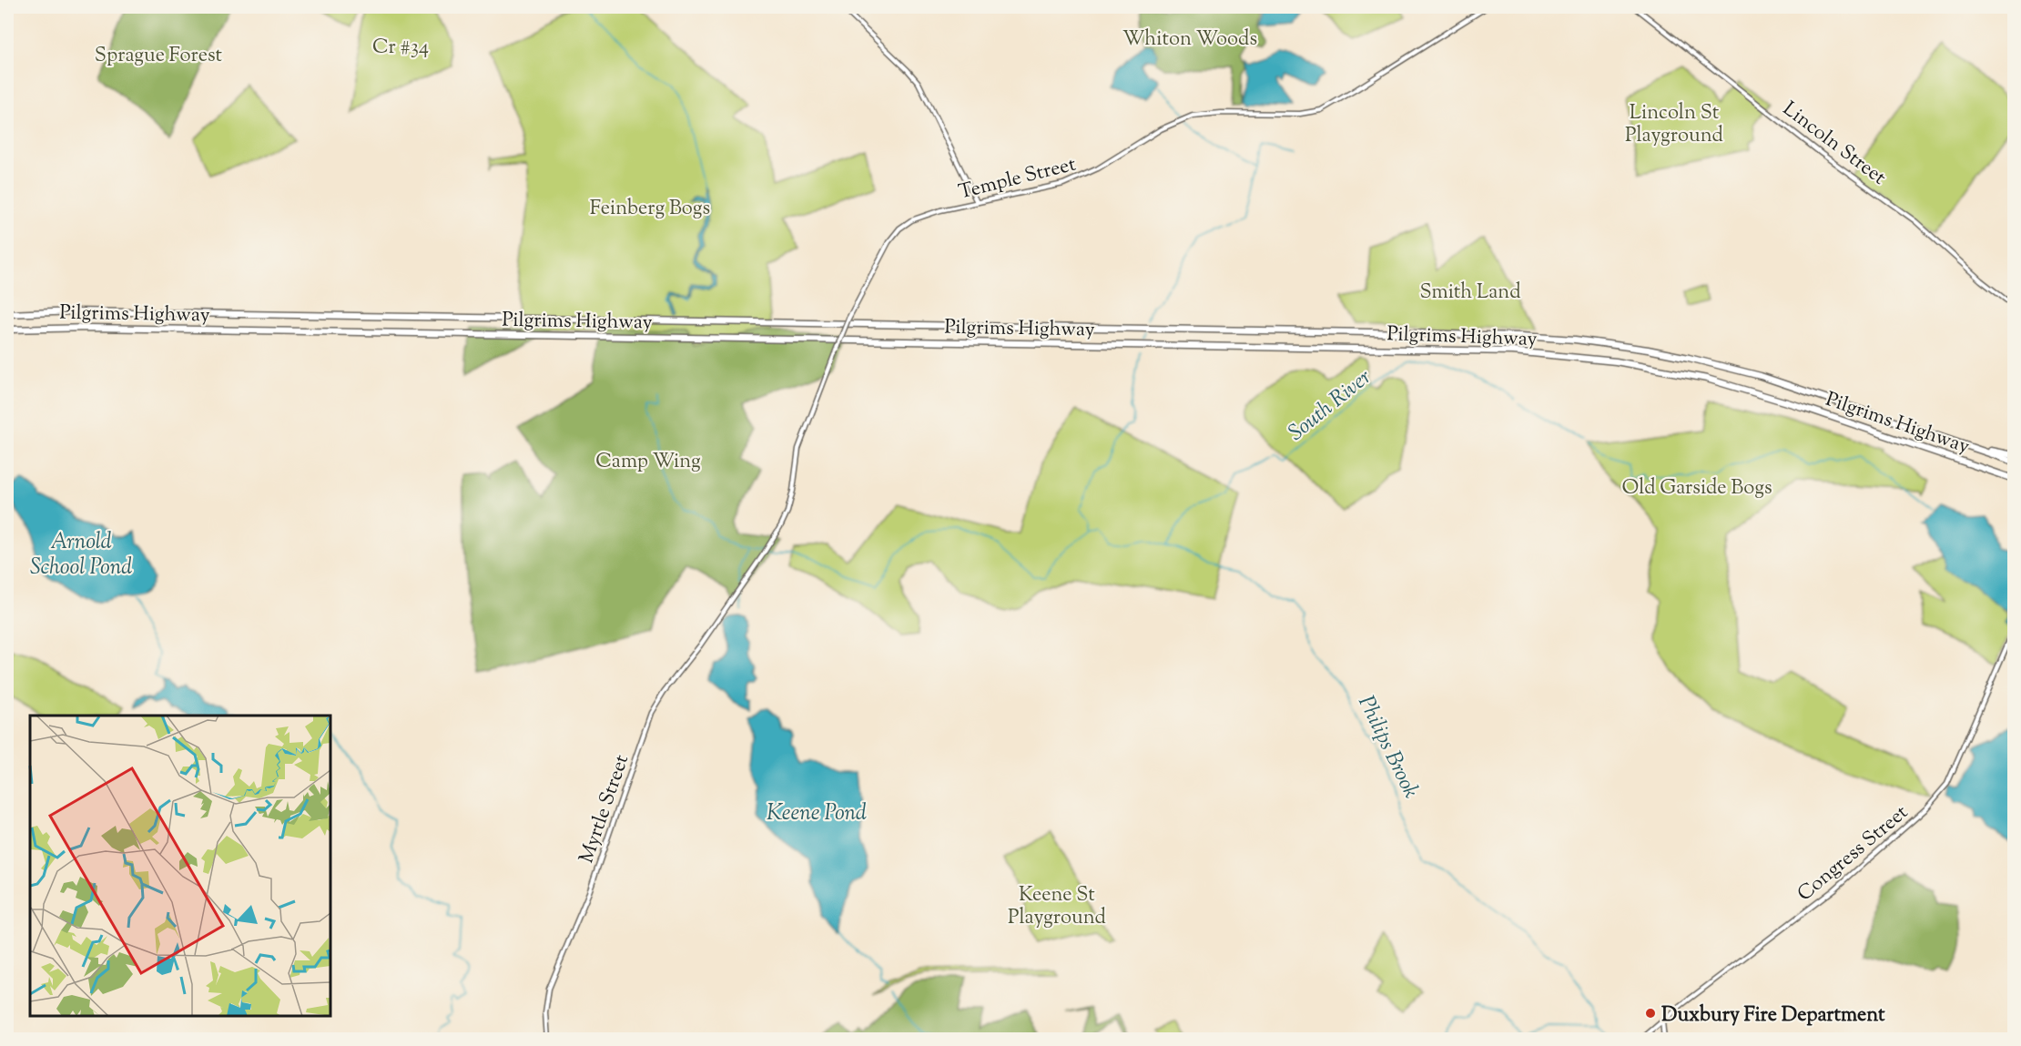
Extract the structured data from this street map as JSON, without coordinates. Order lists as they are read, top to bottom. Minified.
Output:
{"streets":{"highway":["Pilgrims Highway"],"main road":["Lincoln Street","Temple Street","Myrtle Street","Congress Street"]},"crossings":[["Temple Street","Myrtle Street"]],"water":["South River","Arnold School Pond","Philips Brook","Keene Pond"],"parks":["Whiton Woods","Cr #34","Sprague Forest","Lincoln St Playground","Feinberg Bogs","Smith Land","Camp Wing","Old Garside Bogs","Keene St Playground"],"places":["Duxbury Fire Department"]}
